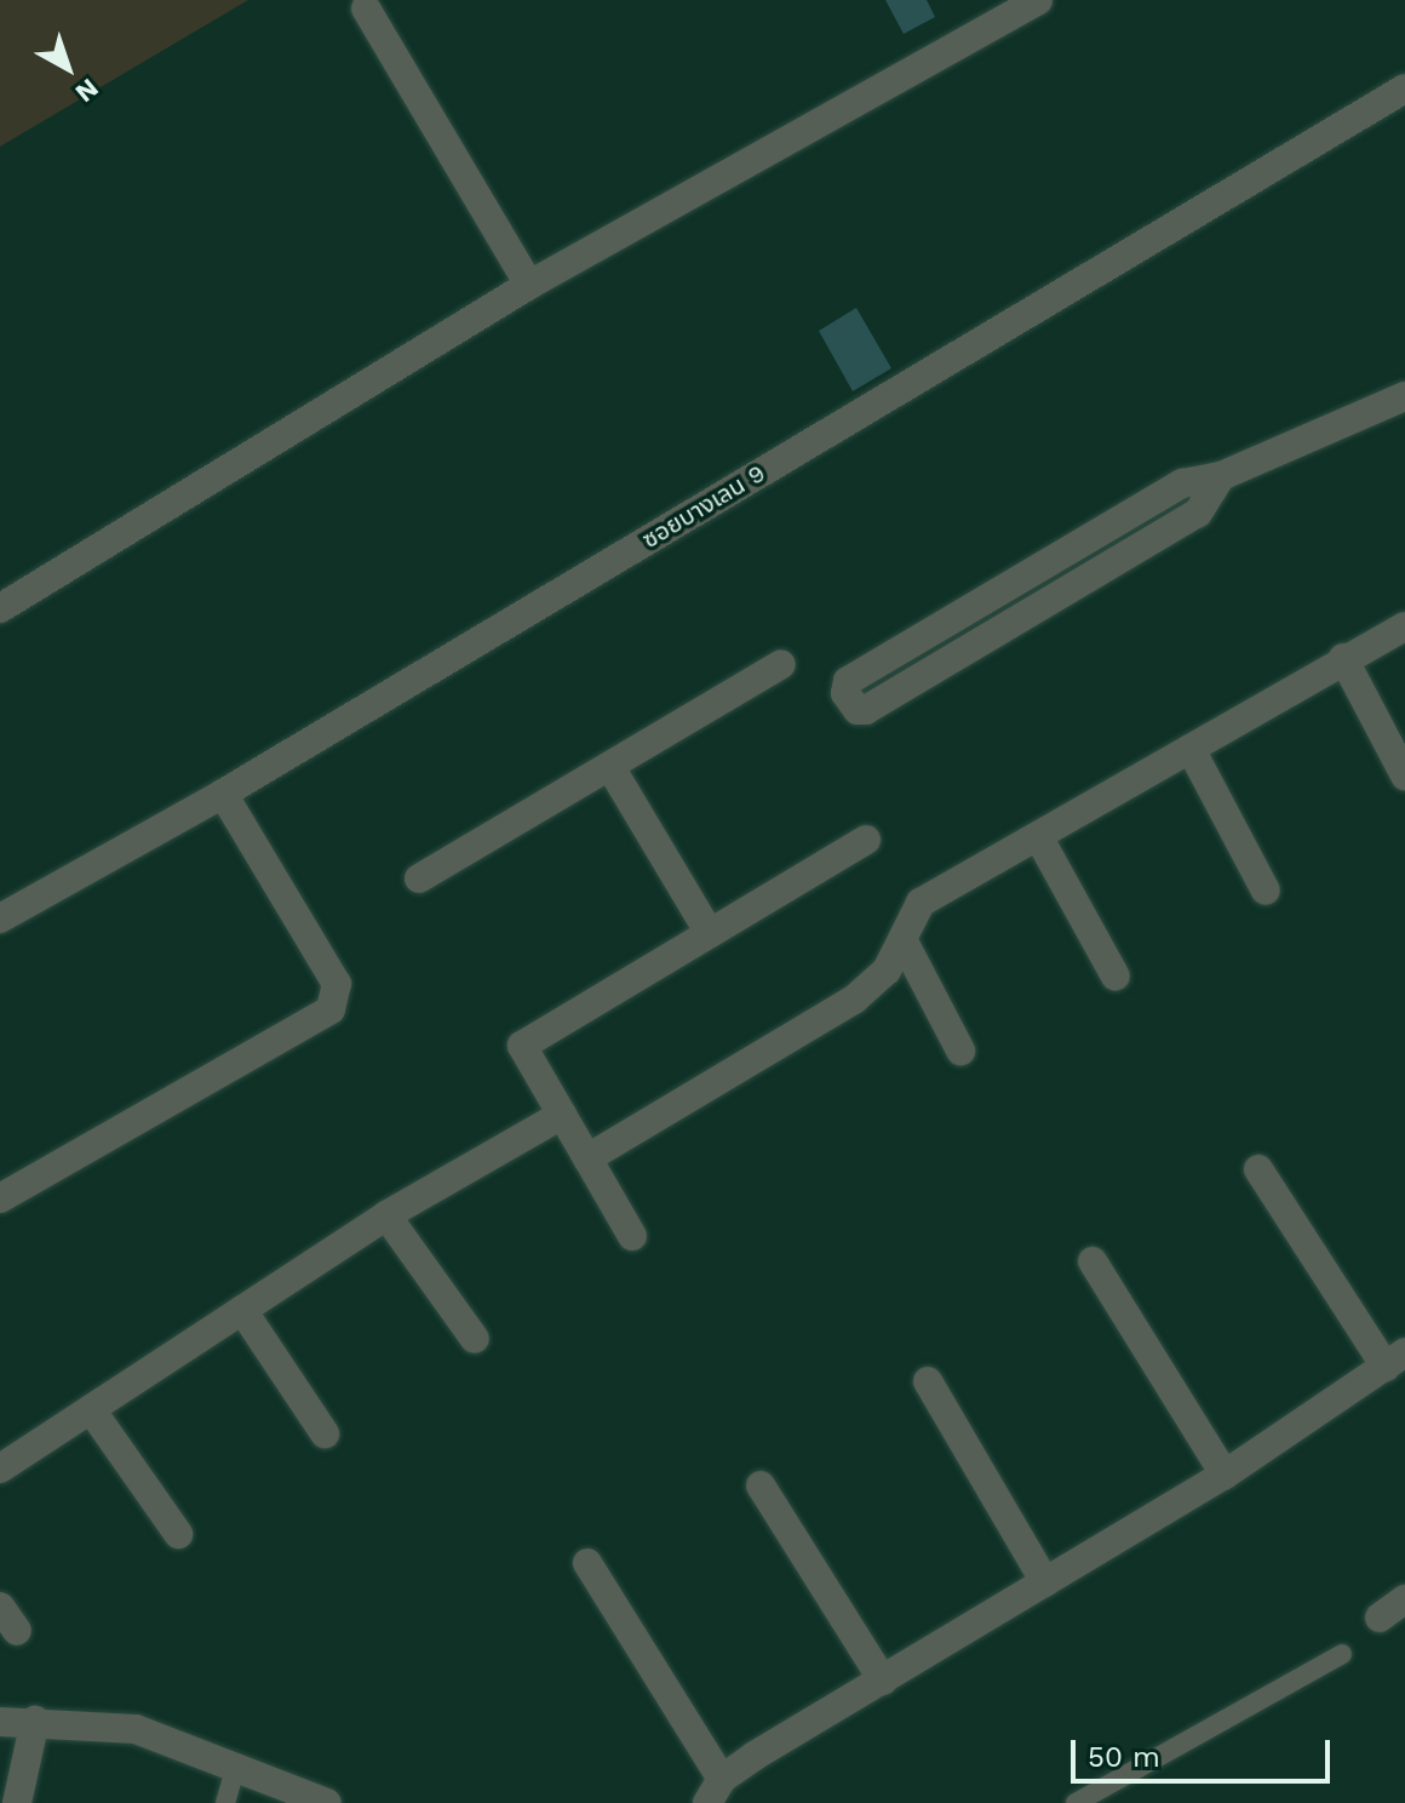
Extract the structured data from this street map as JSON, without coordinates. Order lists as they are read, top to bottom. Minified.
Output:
{"streets":{"street":["ซอยบางเลน 9"]},"scale_bar":"50 m","north":"bottom right"}
